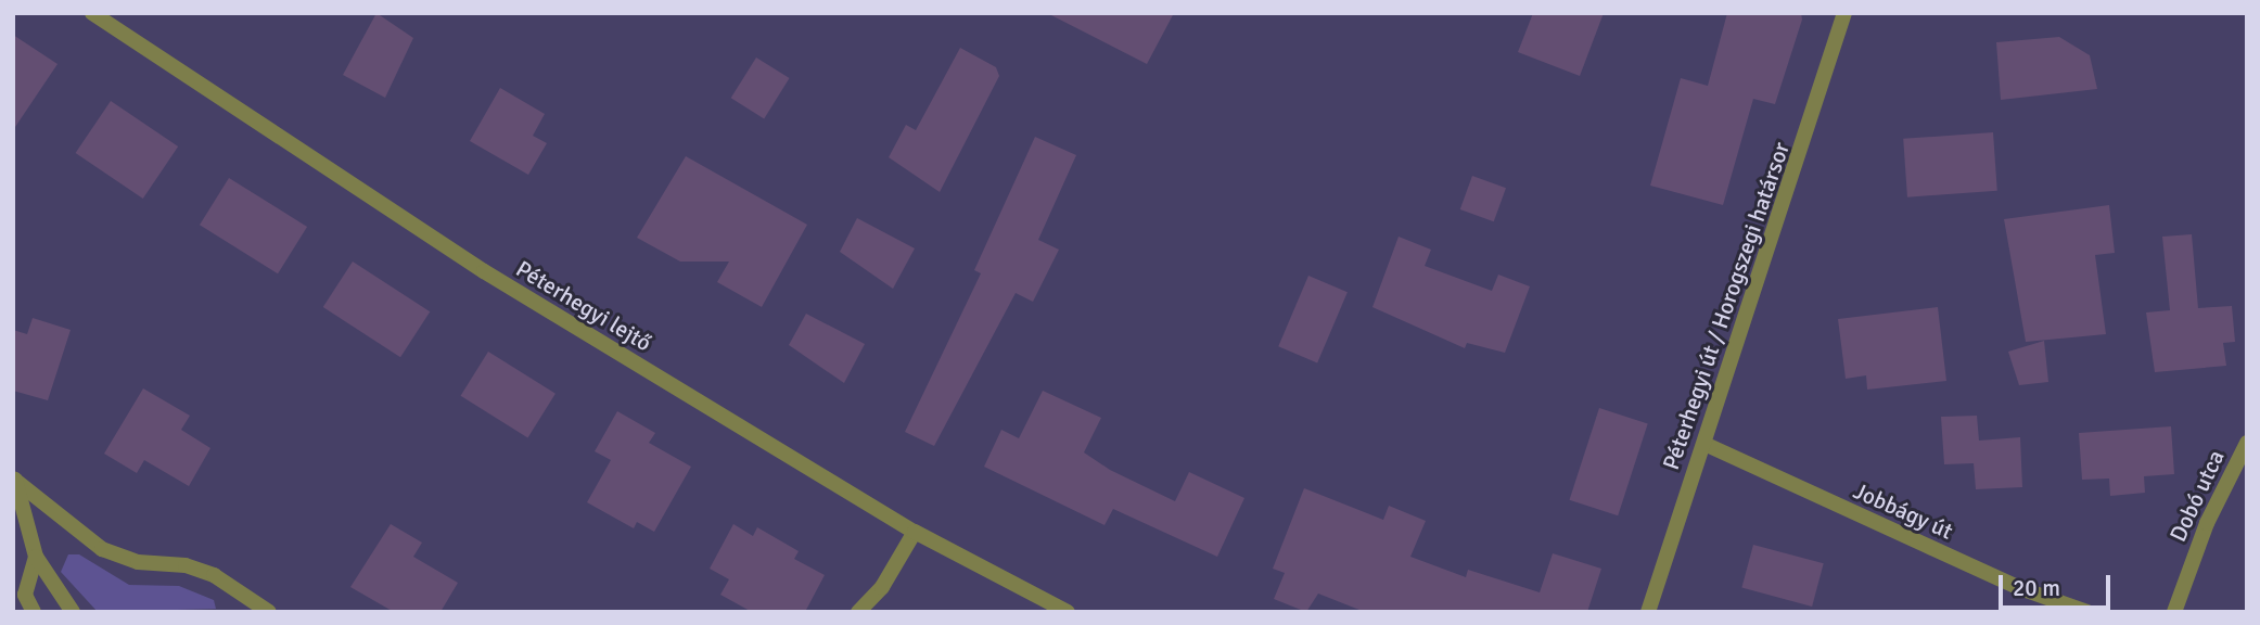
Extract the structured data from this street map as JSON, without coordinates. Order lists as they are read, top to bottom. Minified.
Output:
{"streets":{"street":["Péterhegyi lejtő","Péterhegyi út / Horogszegi határsor","Dobó utca","Jobbágy út"]},"crossings":[["Péterhegyi út / Horogszegi határsor","Jobbágy út"]],"scale_bar":"20 m"}
